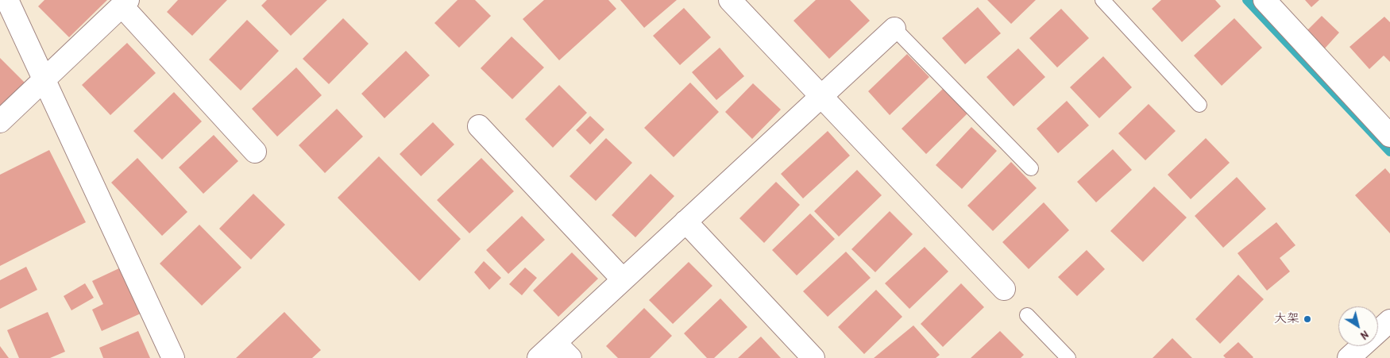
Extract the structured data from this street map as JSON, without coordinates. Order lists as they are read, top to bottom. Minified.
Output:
{"places":["大架"],"north":"bottom right"}
